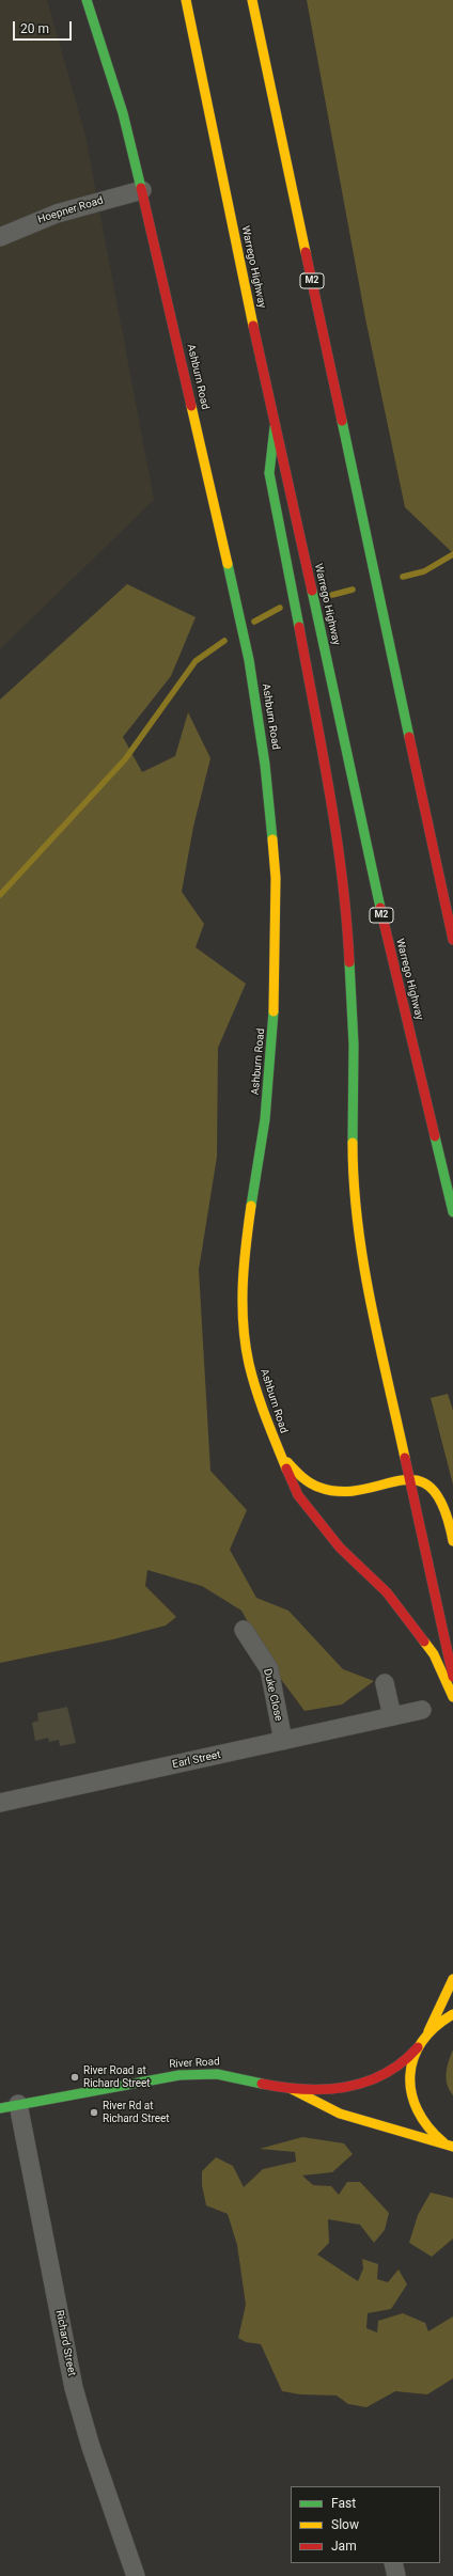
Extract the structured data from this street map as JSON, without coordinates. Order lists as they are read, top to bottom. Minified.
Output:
{"streets":{"main road":["Warrego Highway","M2","Ashburn Road","River Road"],"street":["Hoepner Road","Duke Close","Earl Street","Richard Street"]},"crossings":[["Hoepner Road","Ashburn Road"],["Duke Close","Earl Street"],["River Road","Richard Street"]],"places":["River Road at Richard Street","River Rd at Richard Street"],"legend":["Fast","Slow","Jam"],"scale_bar":"20 m"}
